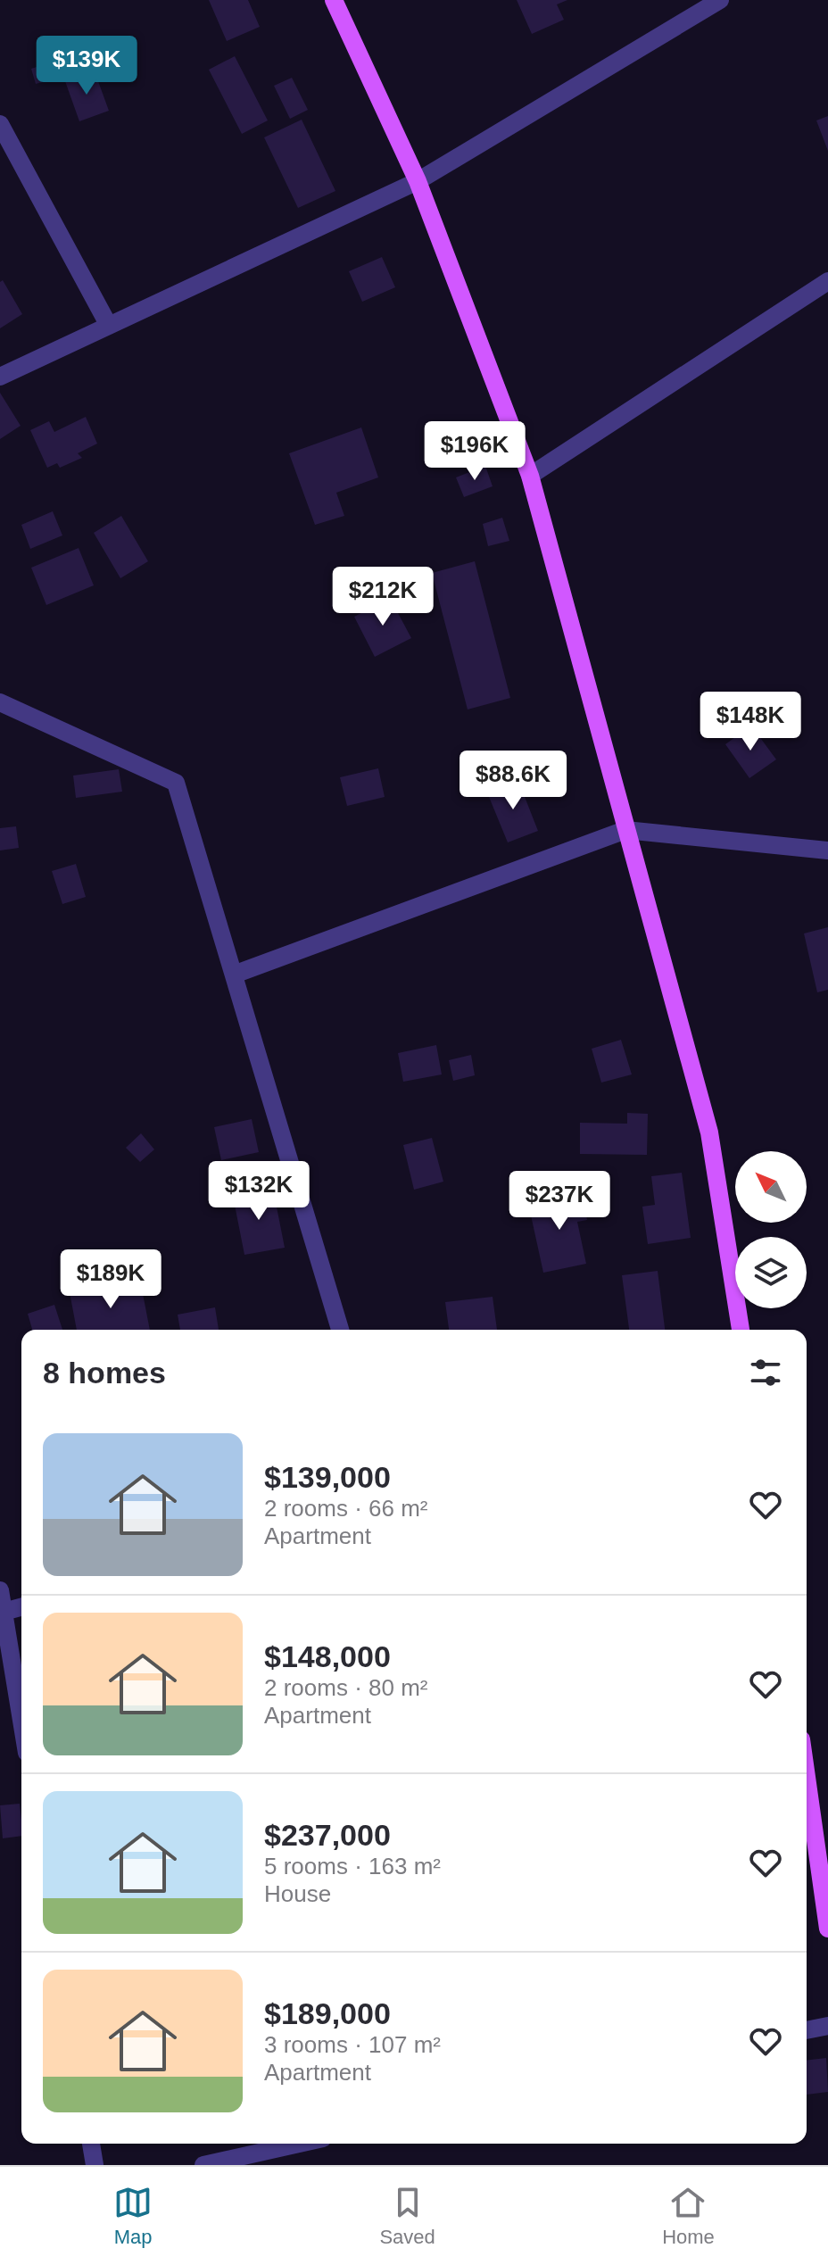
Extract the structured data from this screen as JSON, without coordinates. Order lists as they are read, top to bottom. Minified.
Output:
{"north":"top left","page":{"price":["$139K","$196K","$212K","$148K","$88.6K","$132K","$237K","$189K"],"heading":"8 homes","list":[{"name":"$139,000","note":"2 rooms · 66 m² · Apartment"},{"name":"$148,000","note":"2 rooms · 80 m² · Apartment"},{"name":"$237,000","note":"5 rooms · 163 m² · House"},{"name":"$189,000","note":"3 rooms · 107 m² · Apartment"}],"tabs":["Map","Saved","Home"]}}
